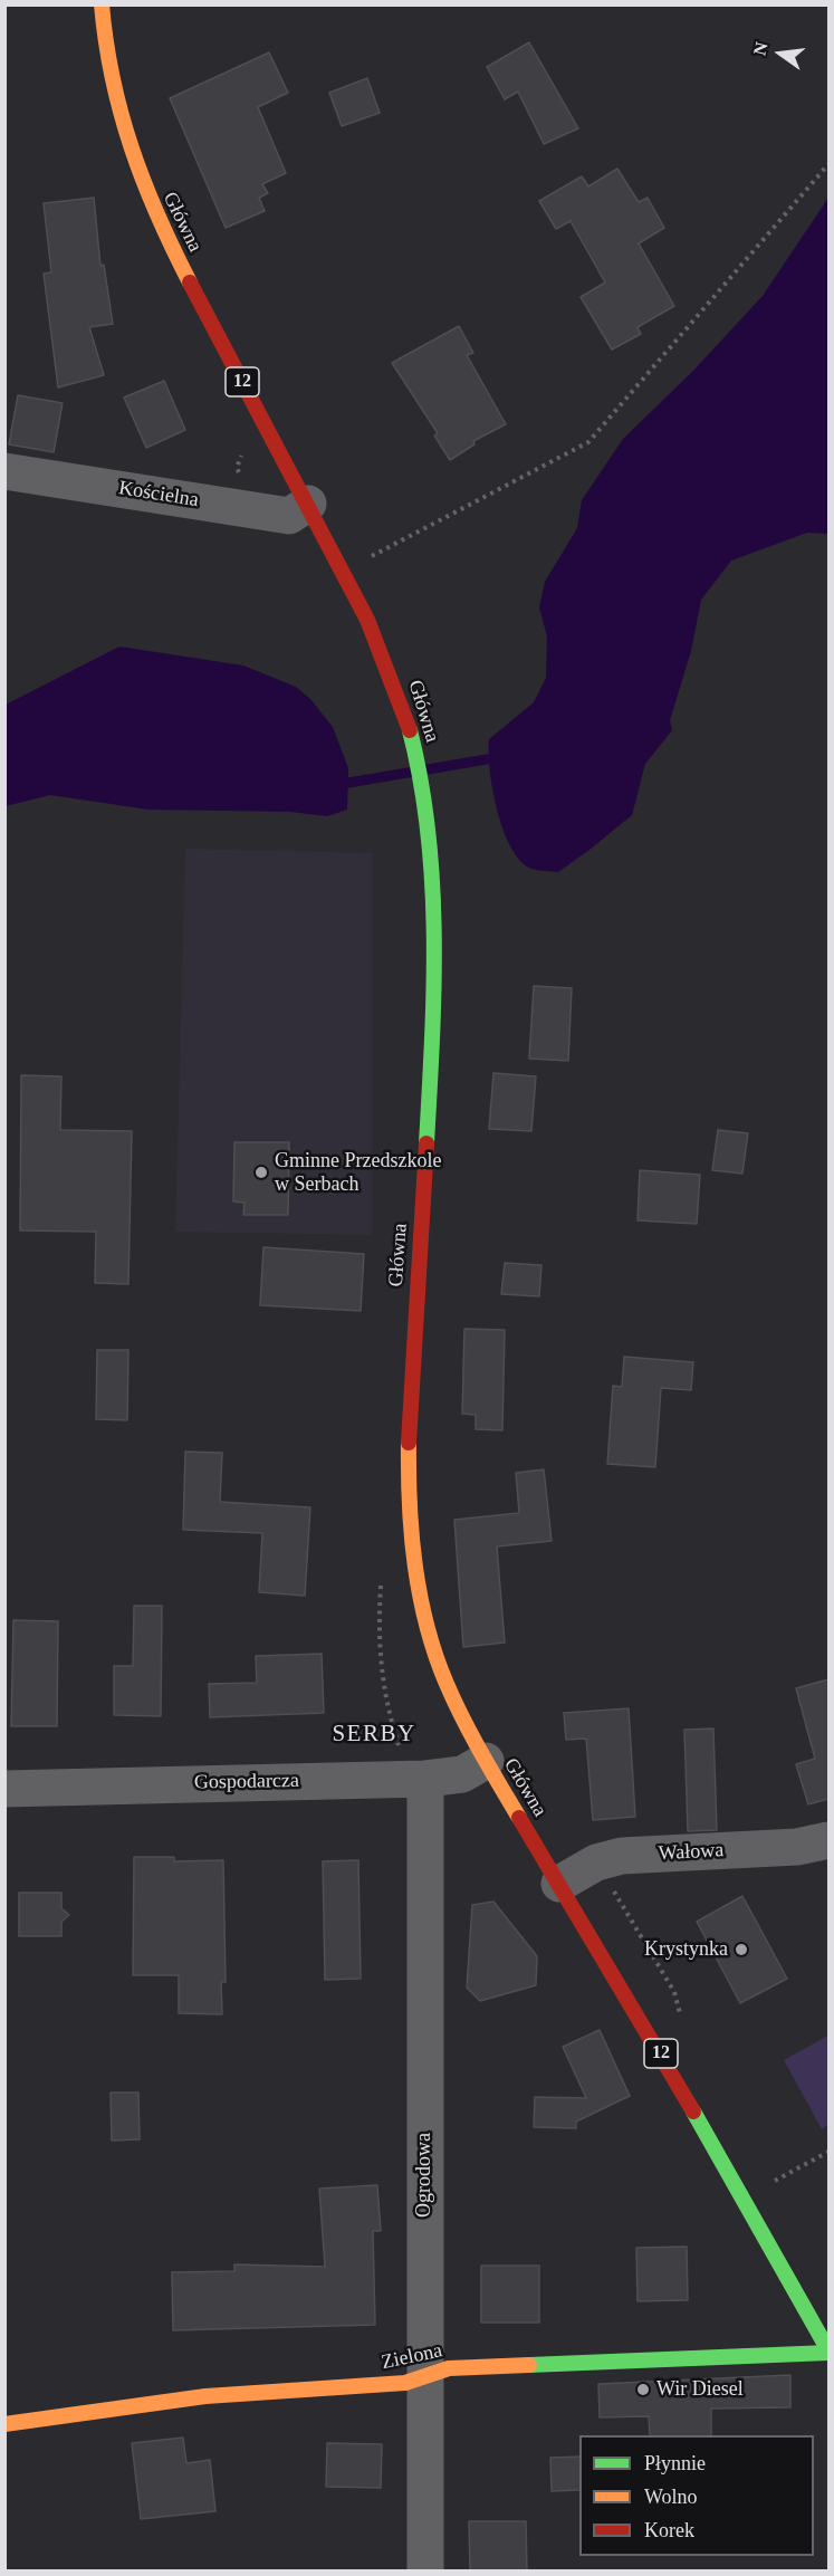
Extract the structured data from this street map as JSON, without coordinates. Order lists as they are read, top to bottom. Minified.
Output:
{"streets":{"main road":["Główna","12","Zielona"],"street":["Kościelna","Gospodarcza","Wałowa","Ogrodowa"]},"crossings":[["Główna","Kościelna"],["Główna","Gospodarcza"],["Główna","Wałowa"],["Główna","Zielona"],["Gospodarcza","Ogrodowa"],["Ogrodowa","Zielona"]],"districts":["SERBY"],"places":["Gminne Przedszkole w Serbach","Krystynka","Wir Diesel"],"legend":["Płynnie","Wolno","Korek"],"north":"left"}
